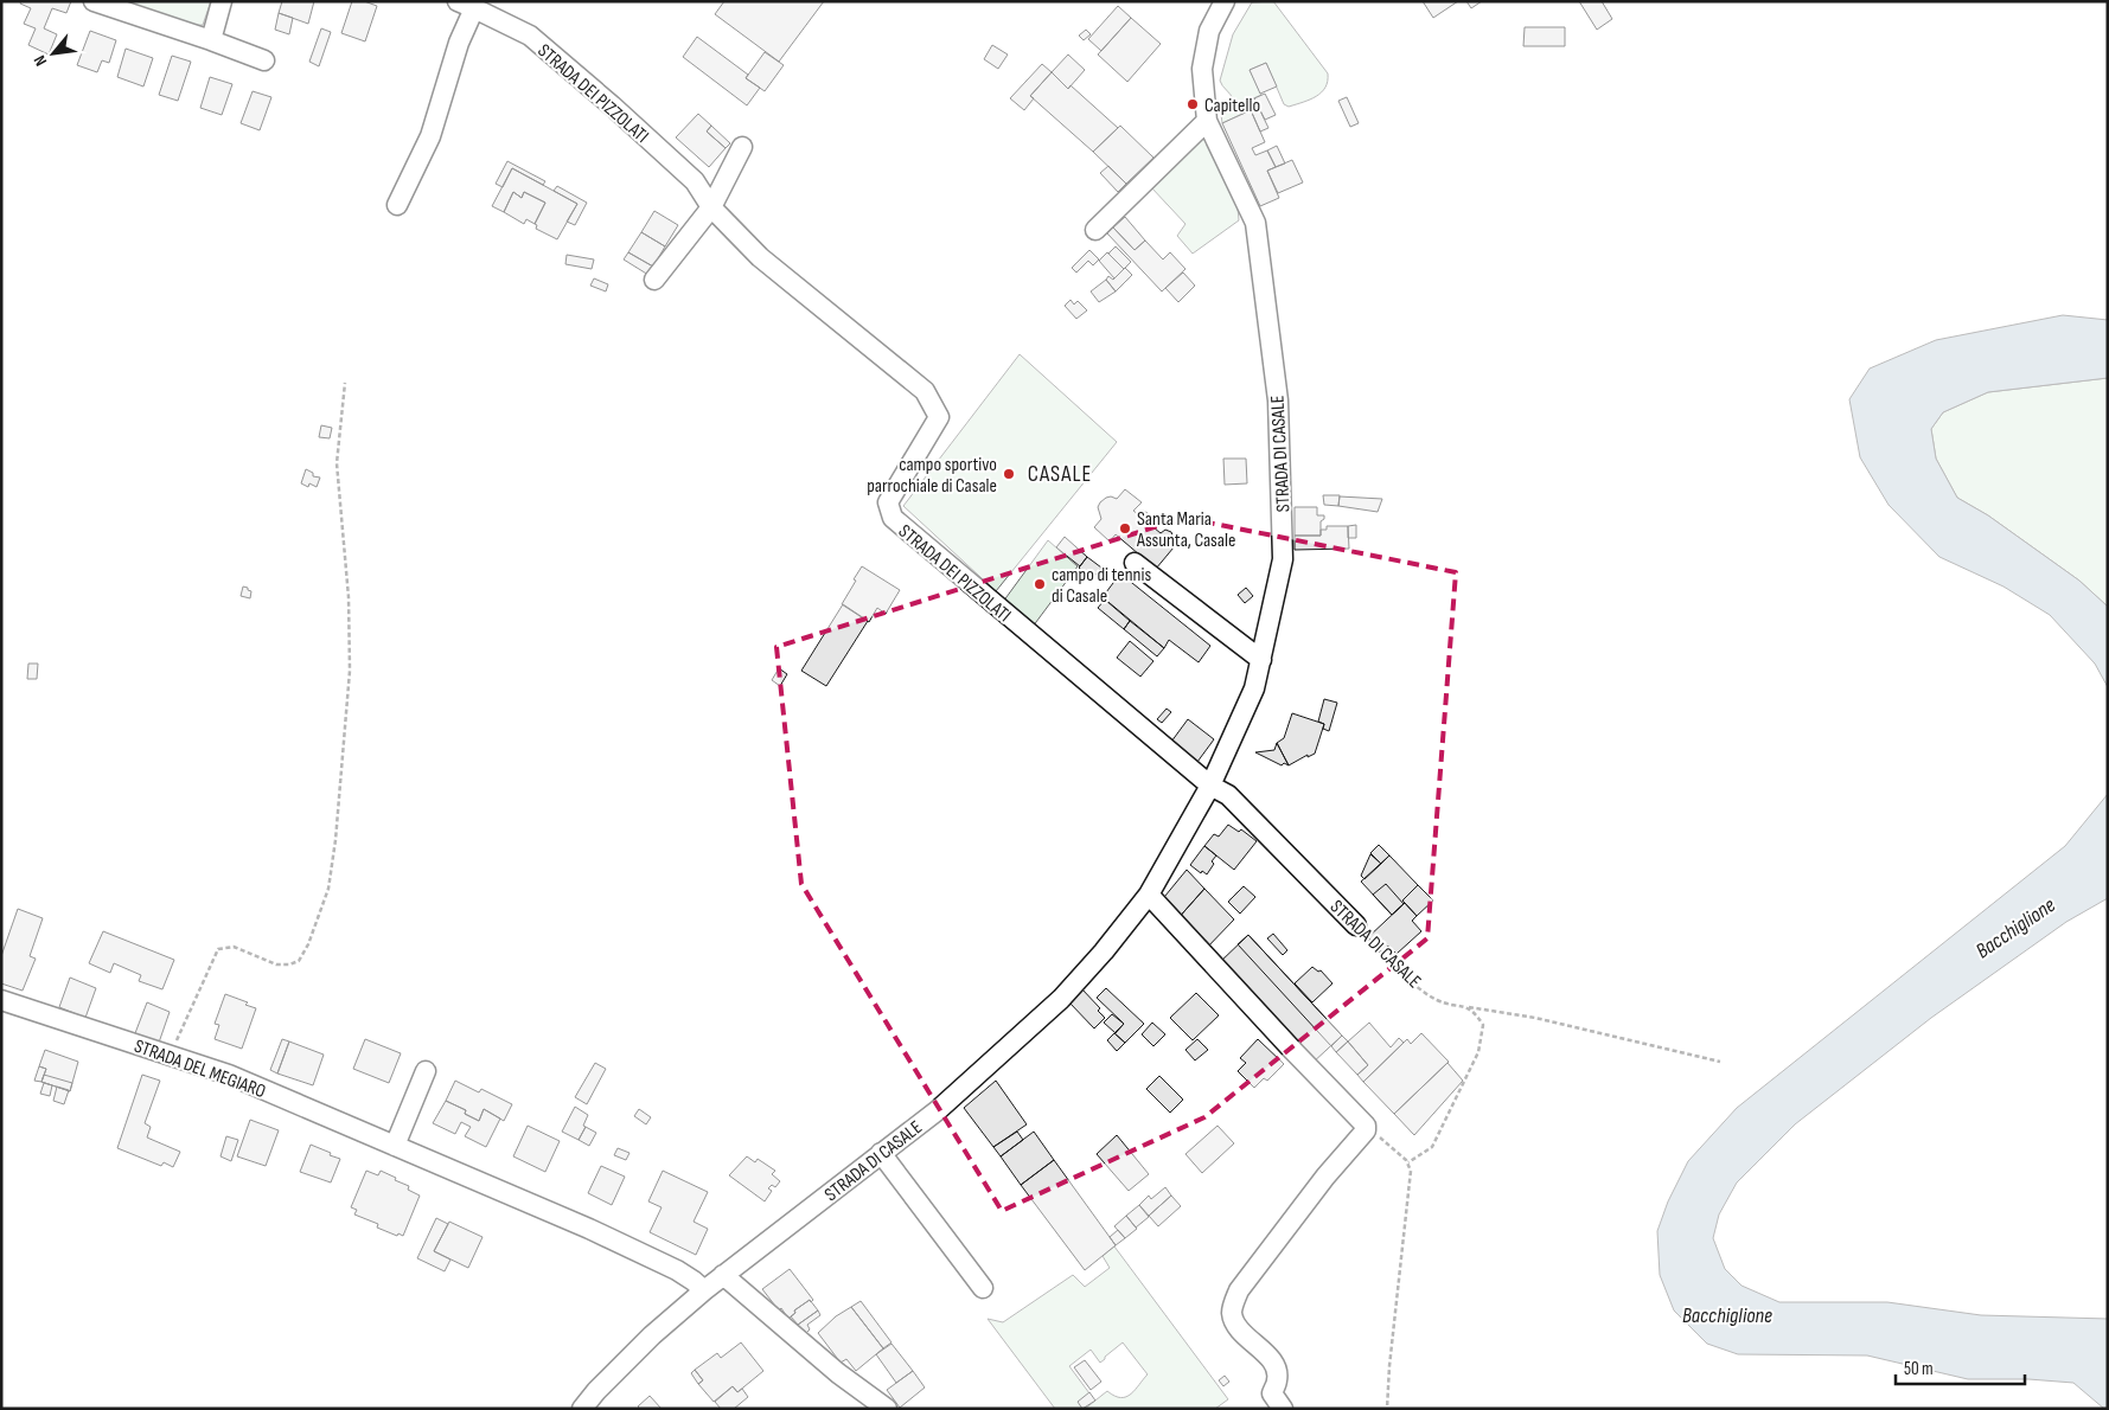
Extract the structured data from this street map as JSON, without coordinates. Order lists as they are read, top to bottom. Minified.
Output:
{"streets":{"street":["STRADA DEI PIZZOLATI","STRADA DI CASALE","STRADA DEL MEGIARO"]},"crossings":[["STRADA DEI PIZZOLATI","STRADA DI CASALE"],["STRADA DI CASALE","STRADA DEL MEGIARO"]],"districts":["CASALE"],"water":["Bacchiglione"],"places":["Capitello","campo sportivo parrochiale di Casale","Santa Maria Assunta, Casale","campo di tennis di Casale"],"scale_bar":"50 m","north":"bottom left"}
